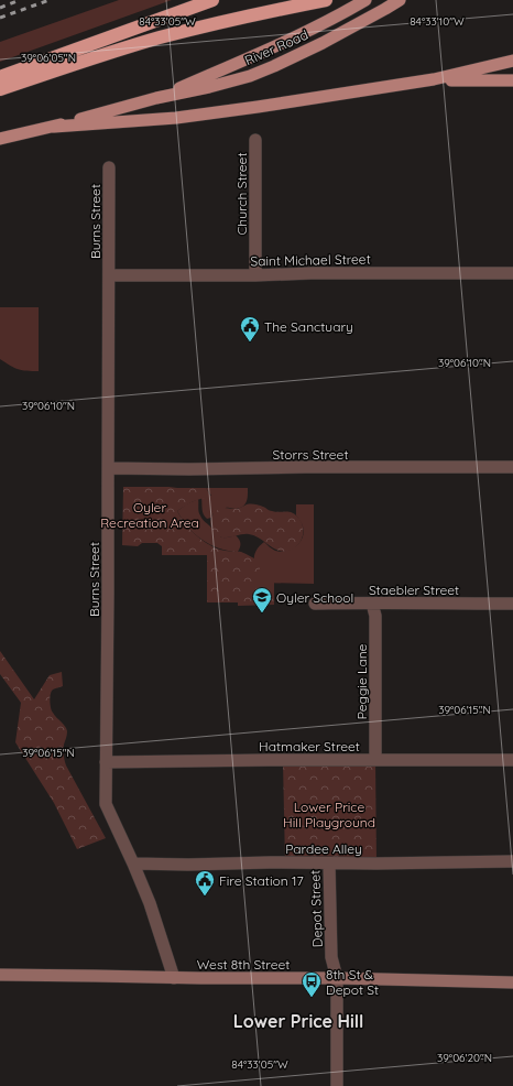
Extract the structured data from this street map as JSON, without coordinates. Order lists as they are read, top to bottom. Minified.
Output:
{"streets":{"main road":["River Road","West 8th Street"],"street":["Church Street","Burns Street","Saint Michael Street","Storrs Street","Staebler Street","Peggie Lane","Hatmaker Street","Pardee Alley","Depot Street"]},"crossings":[["Church Street","Saint Michael Street"],["Burns Street","Saint Michael Street"],["Burns Street","Storrs Street"],["Burns Street","Hatmaker Street"],["Burns Street","Pardee Alley"],["Burns Street","West 8th Street"],["Staebler Street","Peggie Lane"],["Peggie Lane","Hatmaker Street"],["Pardee Alley","Depot Street"],["Depot Street","West 8th Street"]],"districts":["Lower Price Hill"],"parks":["Oyler Recreation Area","Lower Price Hill Playground"],"places":{"public building":["The Sanctuary","Fire Station 17"],"school or university":["Oyler School"],"bus stop":["8th St & Depot St"]},"coordinates":["84°33'05\"W","84°33'10\"W","39°06'05\"N","39°06'10\"N","39°06'15\"N","39°06'20\"N"]}
